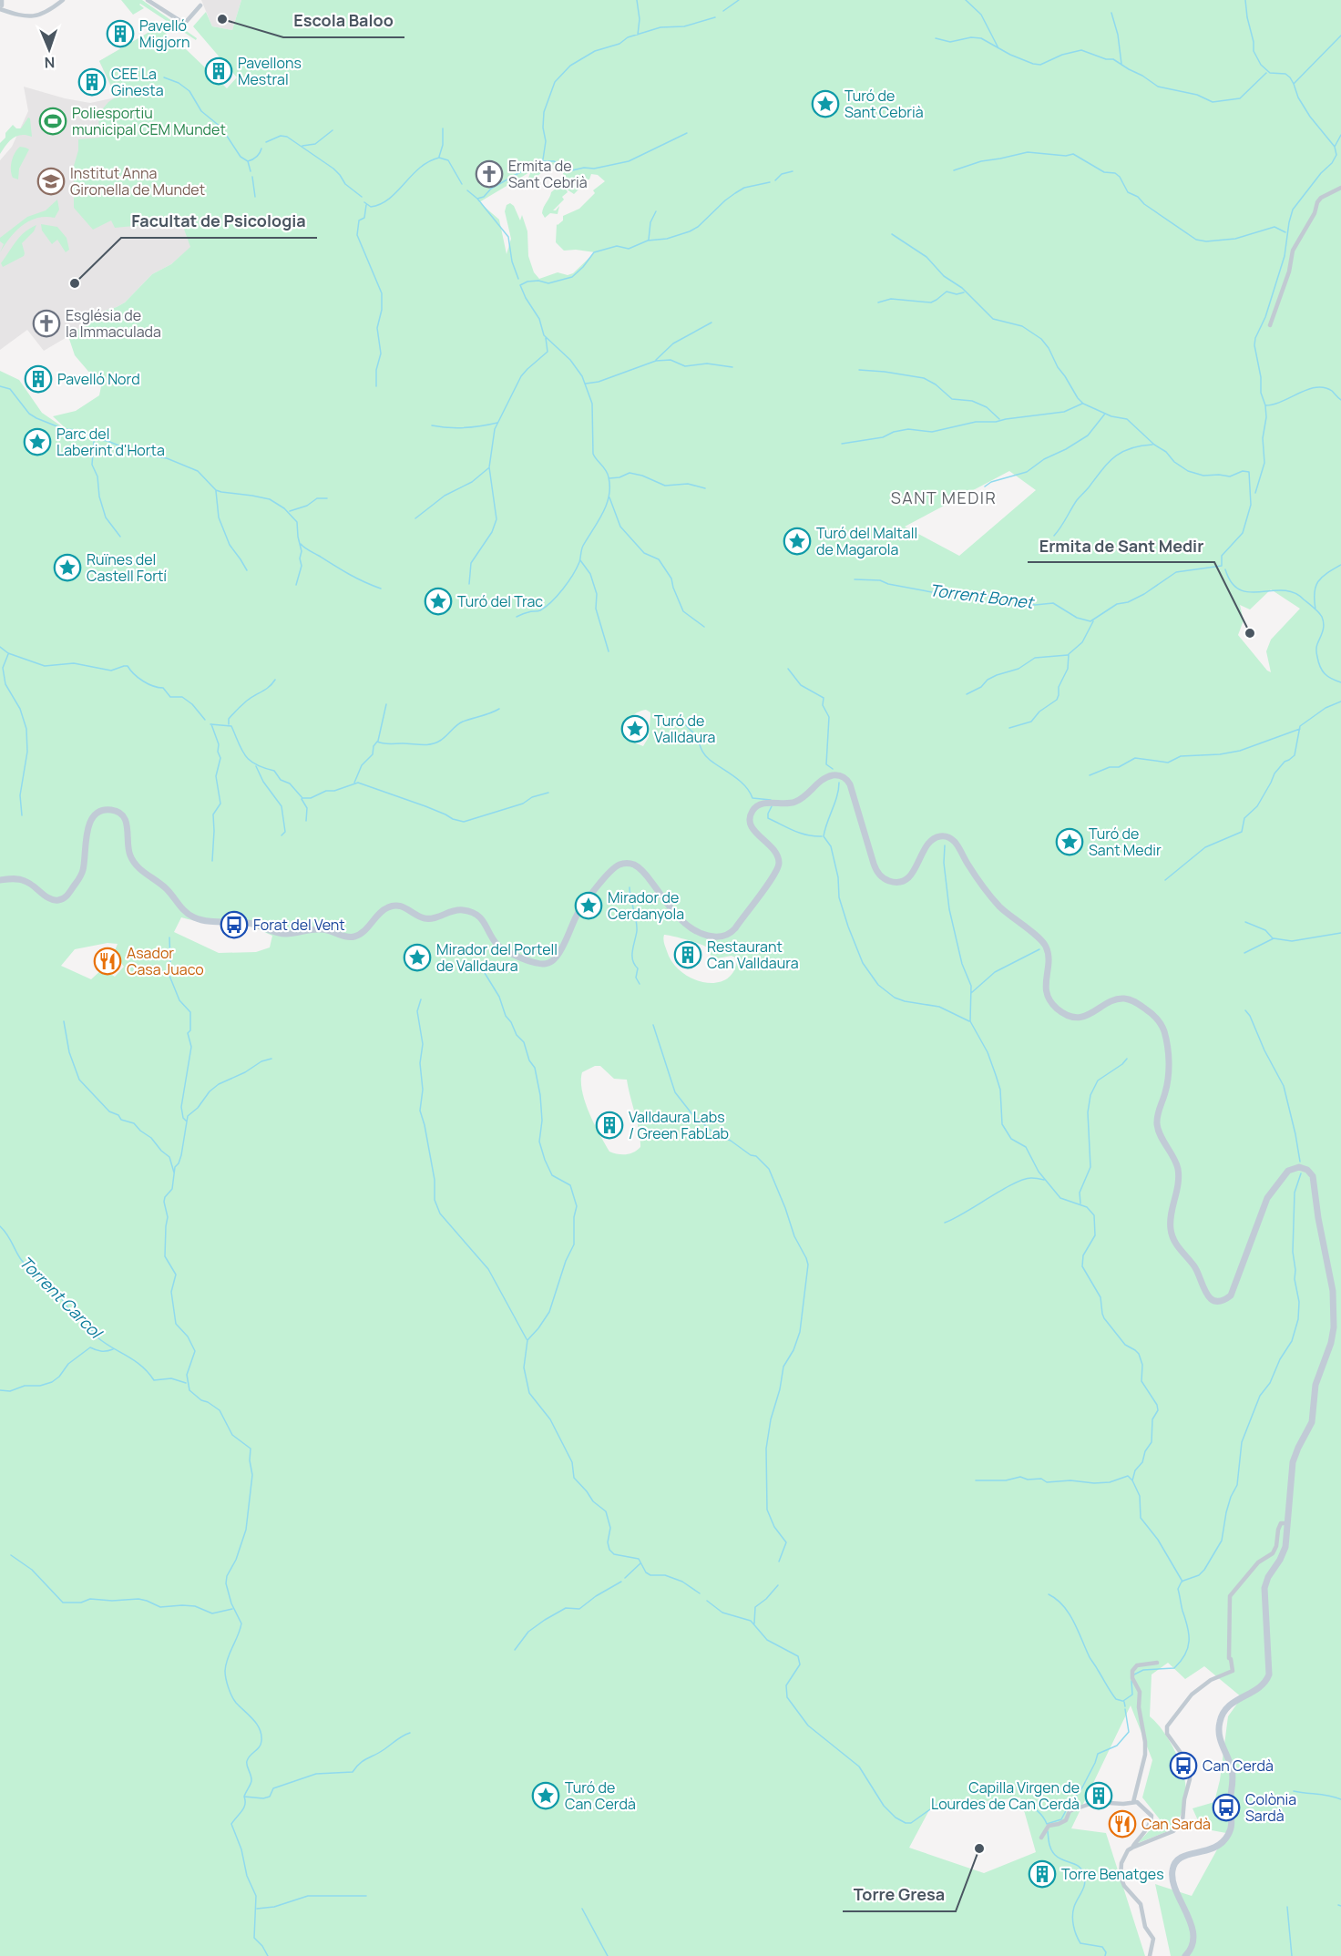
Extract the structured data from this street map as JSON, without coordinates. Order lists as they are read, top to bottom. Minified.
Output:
{"districts":["SANT MEDIR"],"water":["Torrent Bonet","Torrent Carcol"],"places":{"other":["Escola Baloo","Facultat de Psicologia","Ermita de Sant Medir","Torre Gresa"],"building":["Pavelló Migjorn","Pavellons Mestral","CEE La Ginesta","Pavelló Nord","Restaurant Can Valldaura","Valldaura Labs / Green FabLab","Capilla Virgen de Lourdes de Can Cerdà","Torre Benatges"],"place":["Turó de Sant Cebrià","Parc del Laberint d'Horta","Turó del Maltall de Magarola","Ruïnes del Castell Fortí","Turó del Trac","Turó de Valldaura","Turó de Sant Medir","Mirador de Cerdanyola","Mirador del Portell de Valldaura","Turó de Can Cerdà"],"sports":["Poliesportiu municipal CEM Mundet"],"church":["Ermita de Sant Cebrià","Església de la Immaculada"],"school or university":["Institut Anna Gironella de Mundet"],"bus stop":["Forat del Vent","Can Cerdà","Colònia Sardà"],"restaurant":["Asador Casa Juaco","Can Sardà"]},"north":"bottom"}
